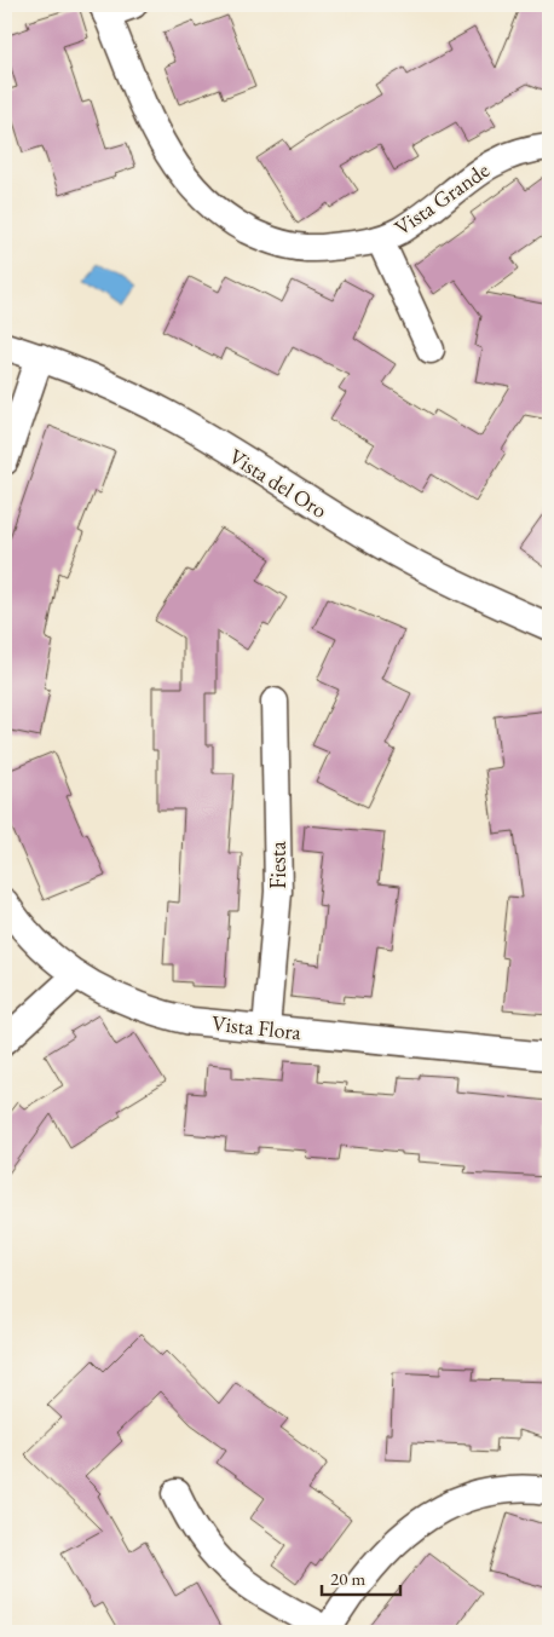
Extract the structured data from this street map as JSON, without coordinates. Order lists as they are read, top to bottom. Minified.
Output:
{"streets":{"street":["Vista Grande","Vista del Oro","Fiesta","Vista Flora"]},"crossings":[["Fiesta","Vista Flora"]],"scale_bar":"20 m"}
